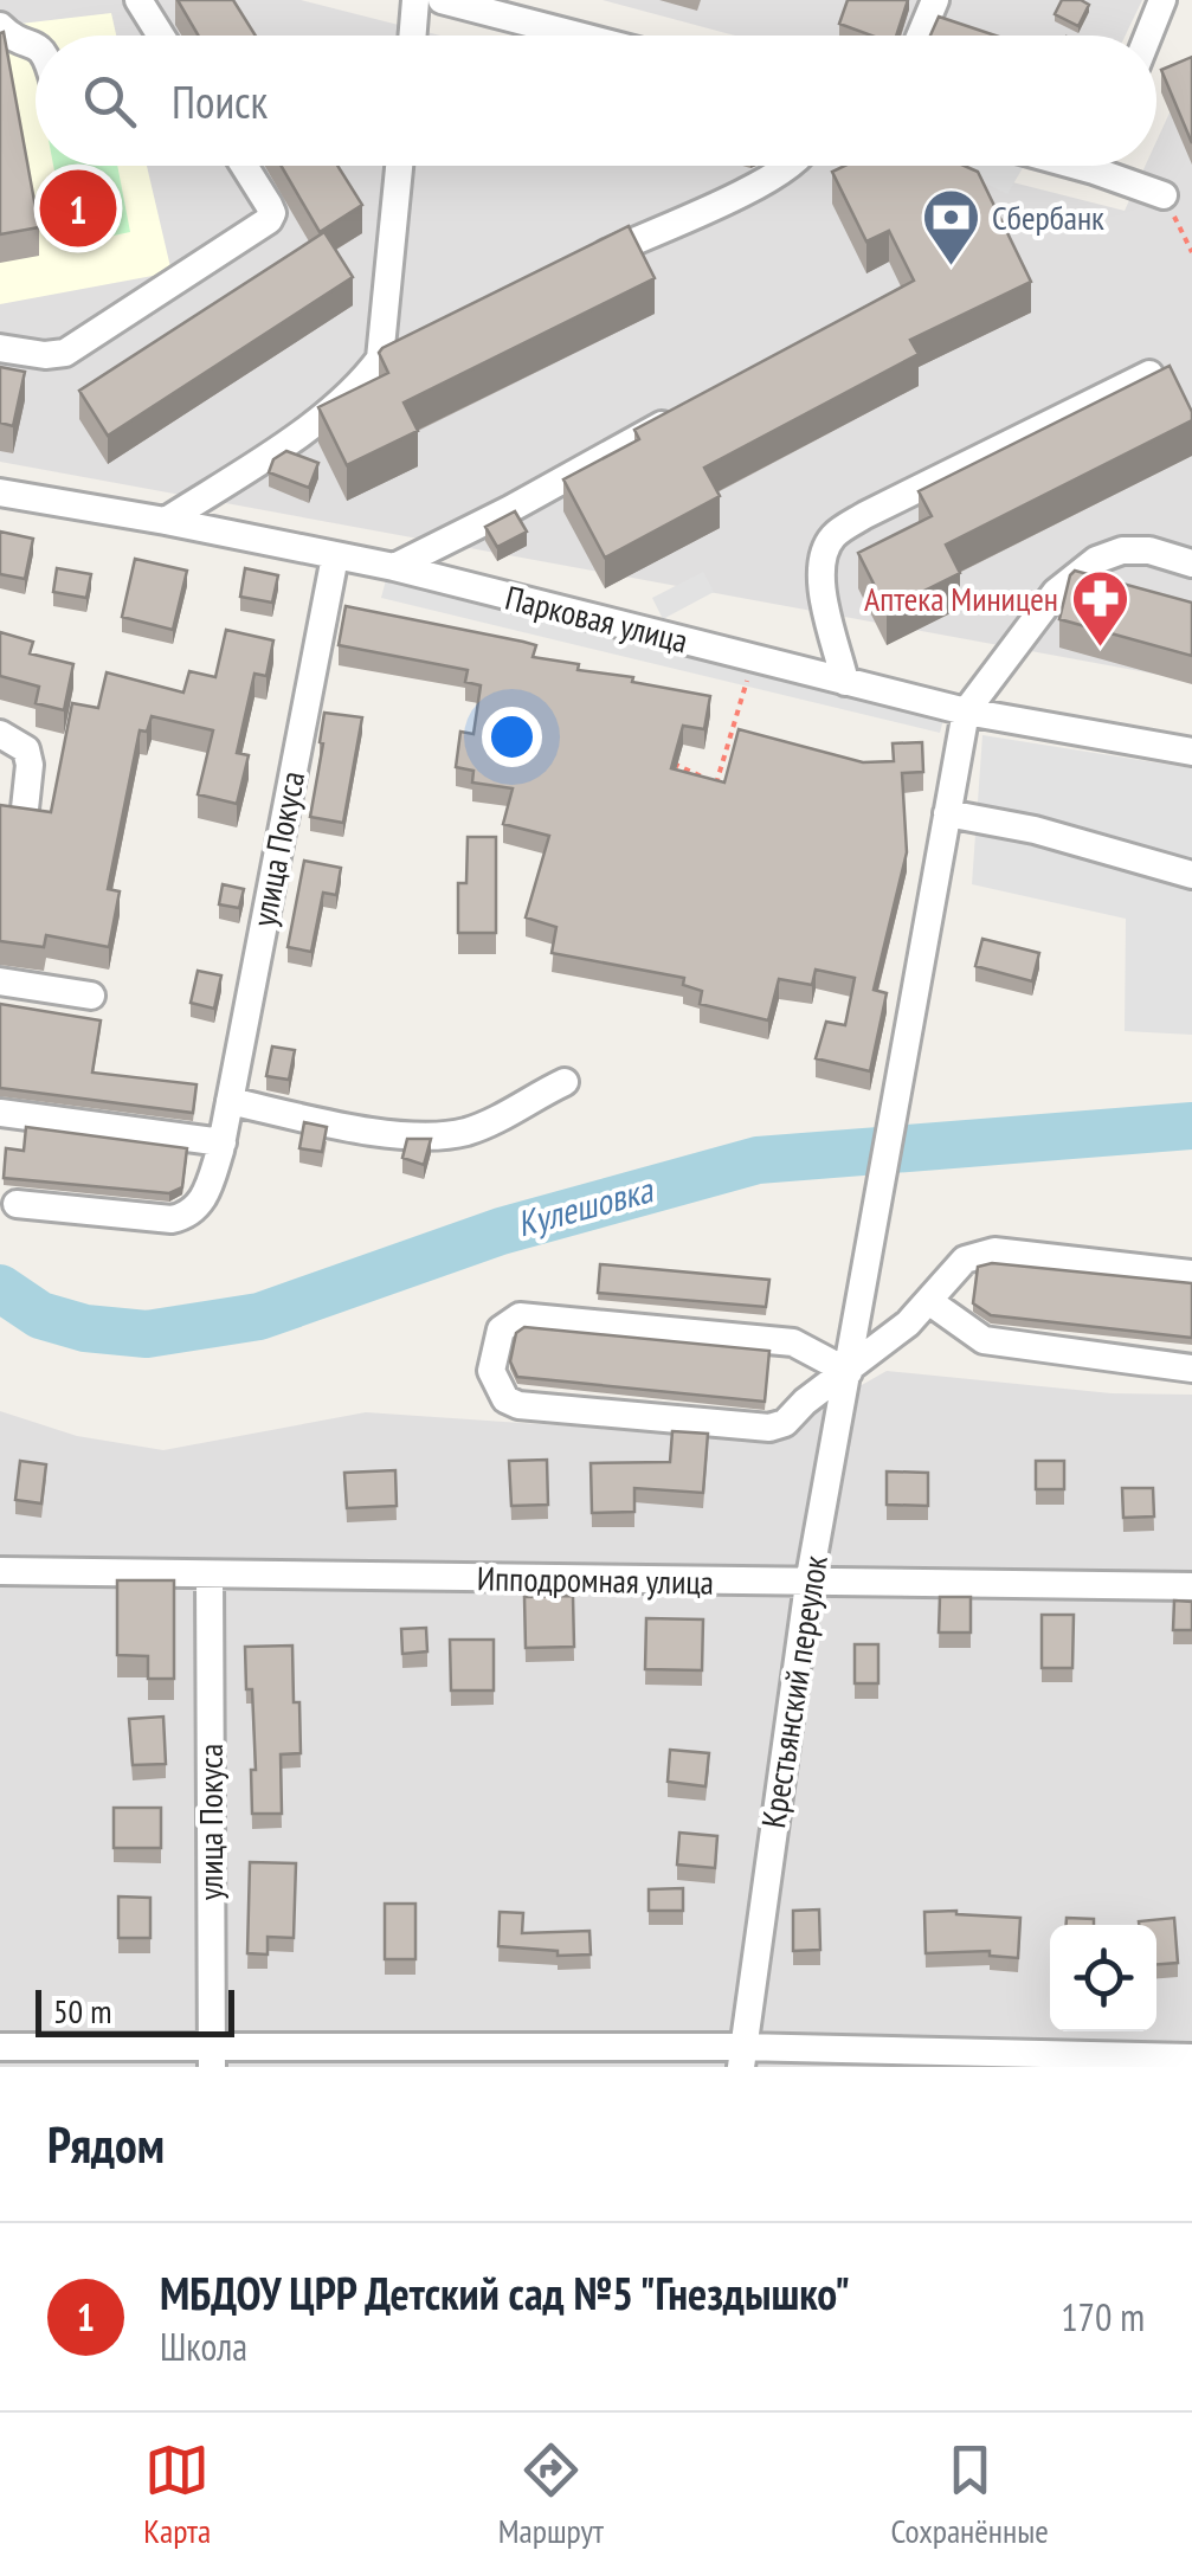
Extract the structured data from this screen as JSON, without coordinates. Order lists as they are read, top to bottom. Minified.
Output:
{"streets":{"street":["Парковая улица","улица Покуса","Ипподромная улица","Крестьянский переулок"]},"crossings":[["Парковая улица","улица Покуса"],["Парковая улица","Крестьянский переулок"],["улица Покуса","Ипподромная улица"],["Ипподромная улица","Крестьянский переулок"]],"water":["Кулешовка"],"places":{"bank":["Сбербанк"],"pharmacy":["Аптека Миницен"]},"scale_bar":"50 m","page":{"search":"Поиск","pins":"1","scale":"50 m","heading":"Рядом","list":[{"mark":"1","name":"МБДОУ ЦРР Детский сад №5 \"Гнездышко\"","note":"Школа","value":"170 m"}],"nav":["Карта","Маршрут","Сохранённые"]}}
